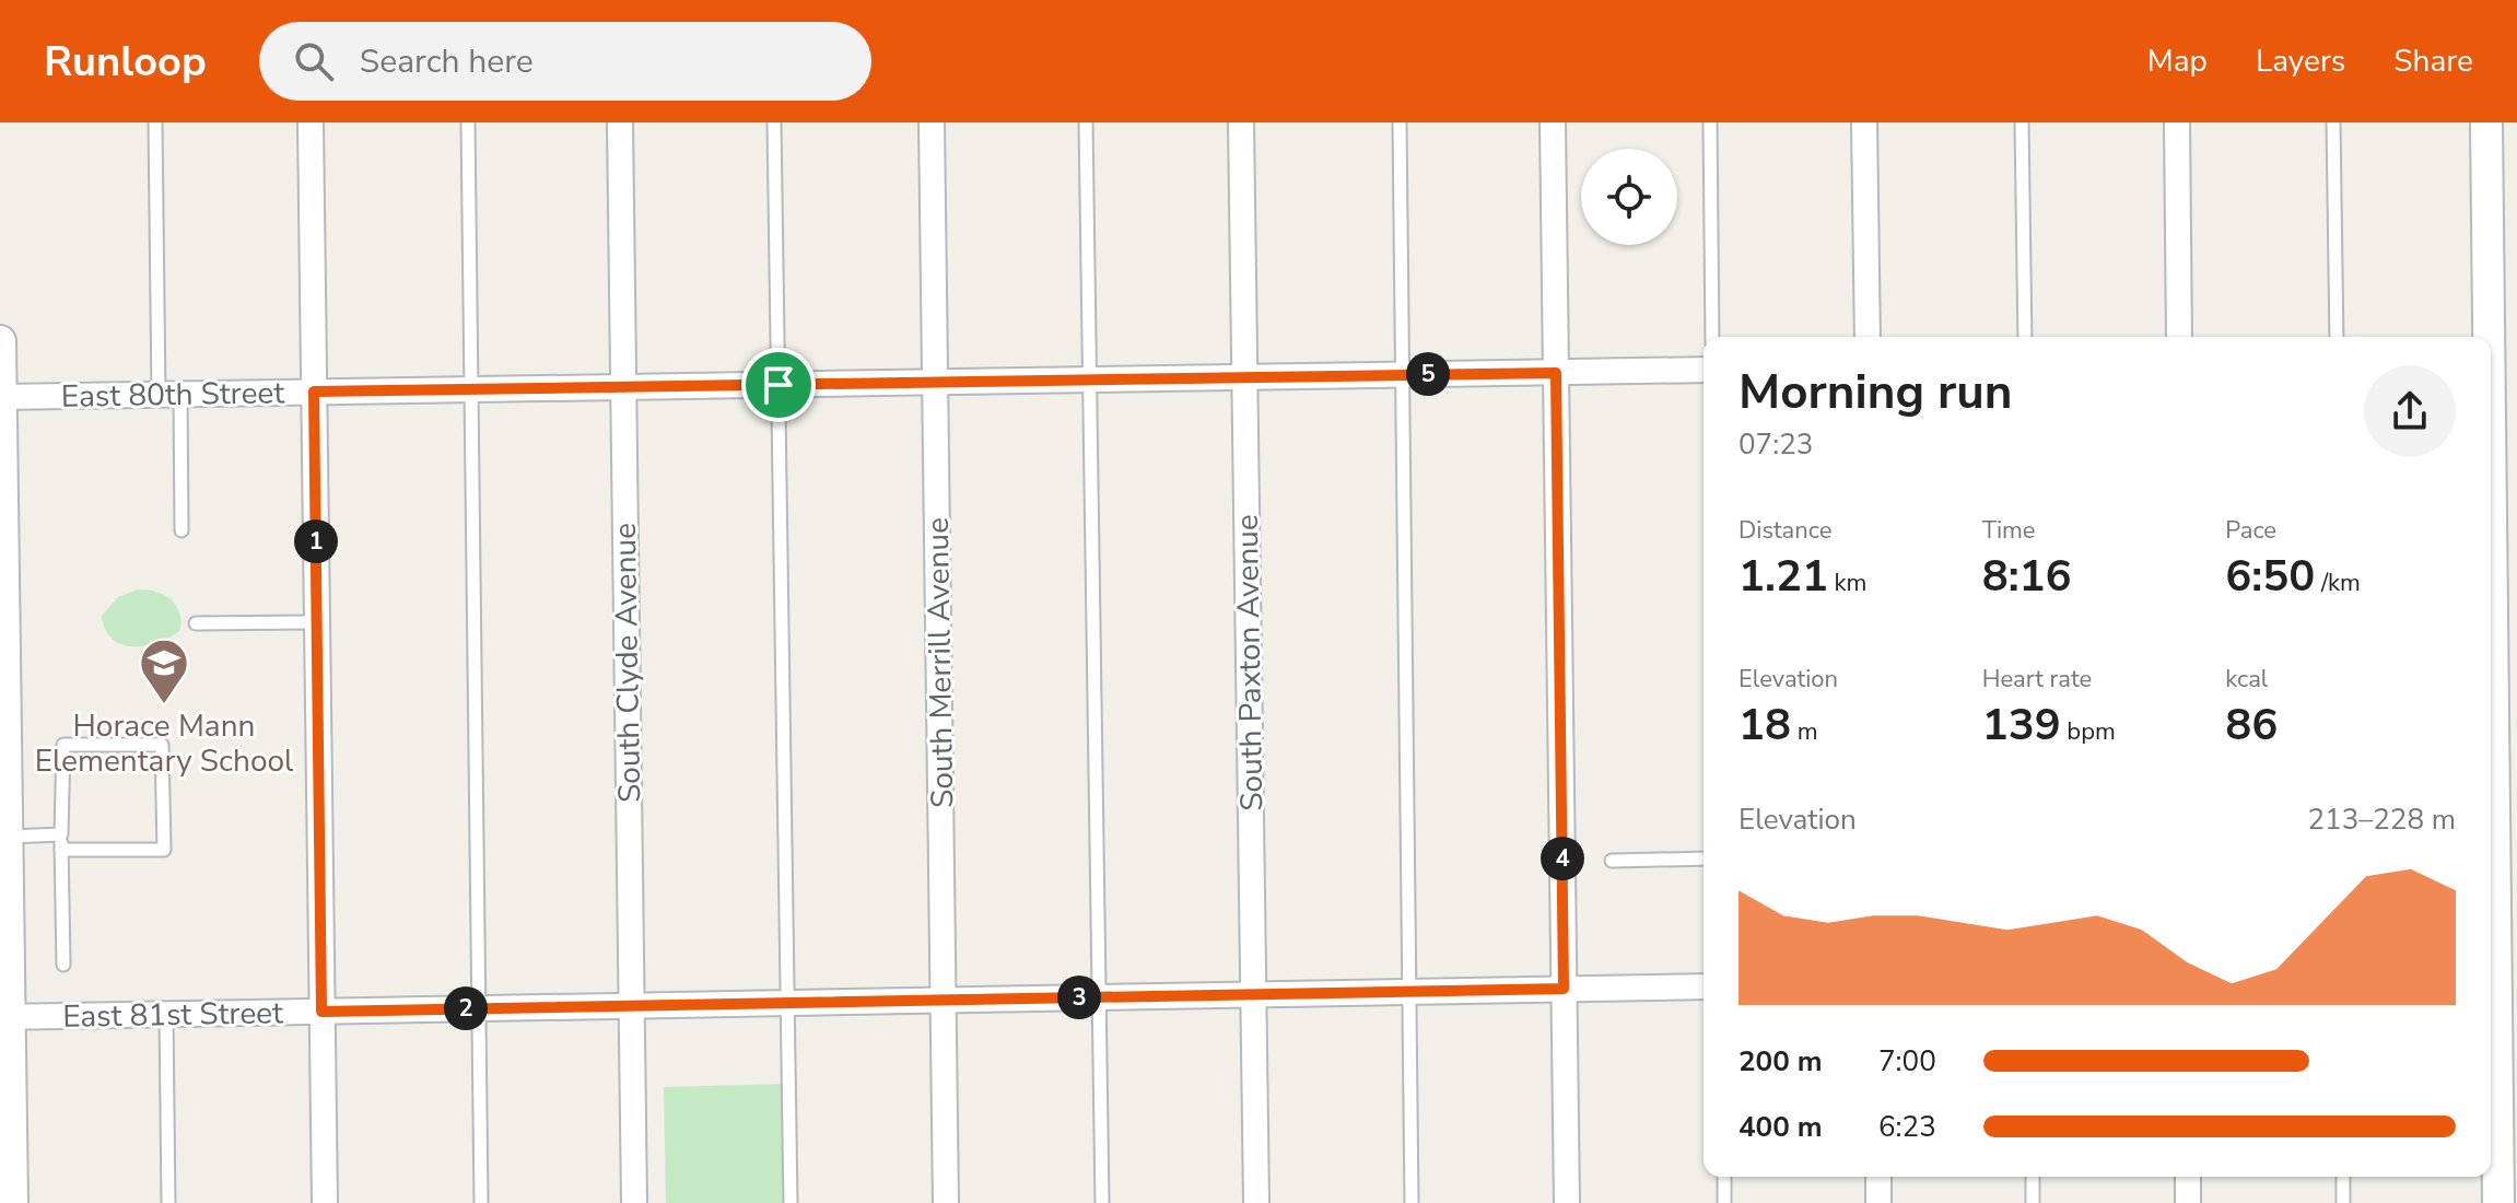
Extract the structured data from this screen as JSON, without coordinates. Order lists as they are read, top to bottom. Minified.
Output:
{"streets":{"street":["East 80th Street","South Clyde Avenue","South Merrill Avenue","South Paxton Avenue","East 81st Street"]},"crossings":[["East 80th Street","South Clyde Avenue"],["East 80th Street","South Merrill Avenue"],["East 80th Street","South Paxton Avenue"],["South Clyde Avenue","East 81st Street"],["South Merrill Avenue","East 81st Street"],["South Paxton Avenue","East 81st Street"]],"places":{"school or university":["Horace Mann Elementary School"]},"page":{"header":"Runloop","search":"Search here","nav":["Map","Layers","Share"],"heading":["Morning run","07:23"],"pins":["5","1","4","3","2"],"stats":[["Distance","1.21 km"],["Time","8:16"],["Pace","6:50 /km"],["Elevation","18 m"],["Heart rate","139 bpm"],["kcal","86"]],"chart":["Elevation","213–228 m"],"list":[{"name":"200 m","note":"7:00"},{"name":"400 m","note":"6:23"}]}}
